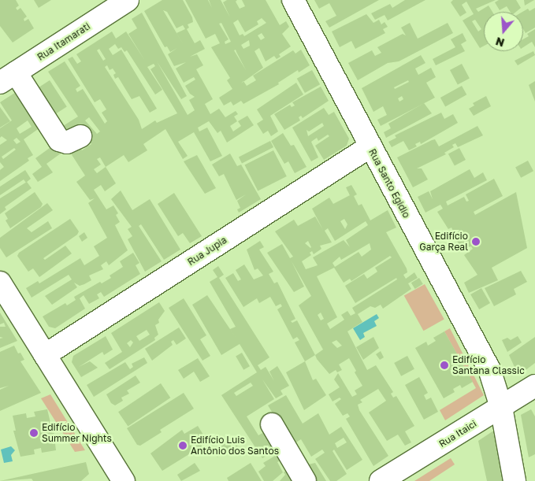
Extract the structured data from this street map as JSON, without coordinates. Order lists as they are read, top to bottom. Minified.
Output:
{"streets":{"street":["Rua Itamarati","Rua Santo Egidio","Rua Jupia","Rua Itaici"]},"crossings":[["Rua Santo Egidio","Rua Jupia"],["Rua Santo Egidio","Rua Itaici"]],"places":["Edifício Garça Real","Edifício Santana Classic","Edifício Summer Nights","Edifício Luis Antônio dos Santos"],"north":"bottom"}
